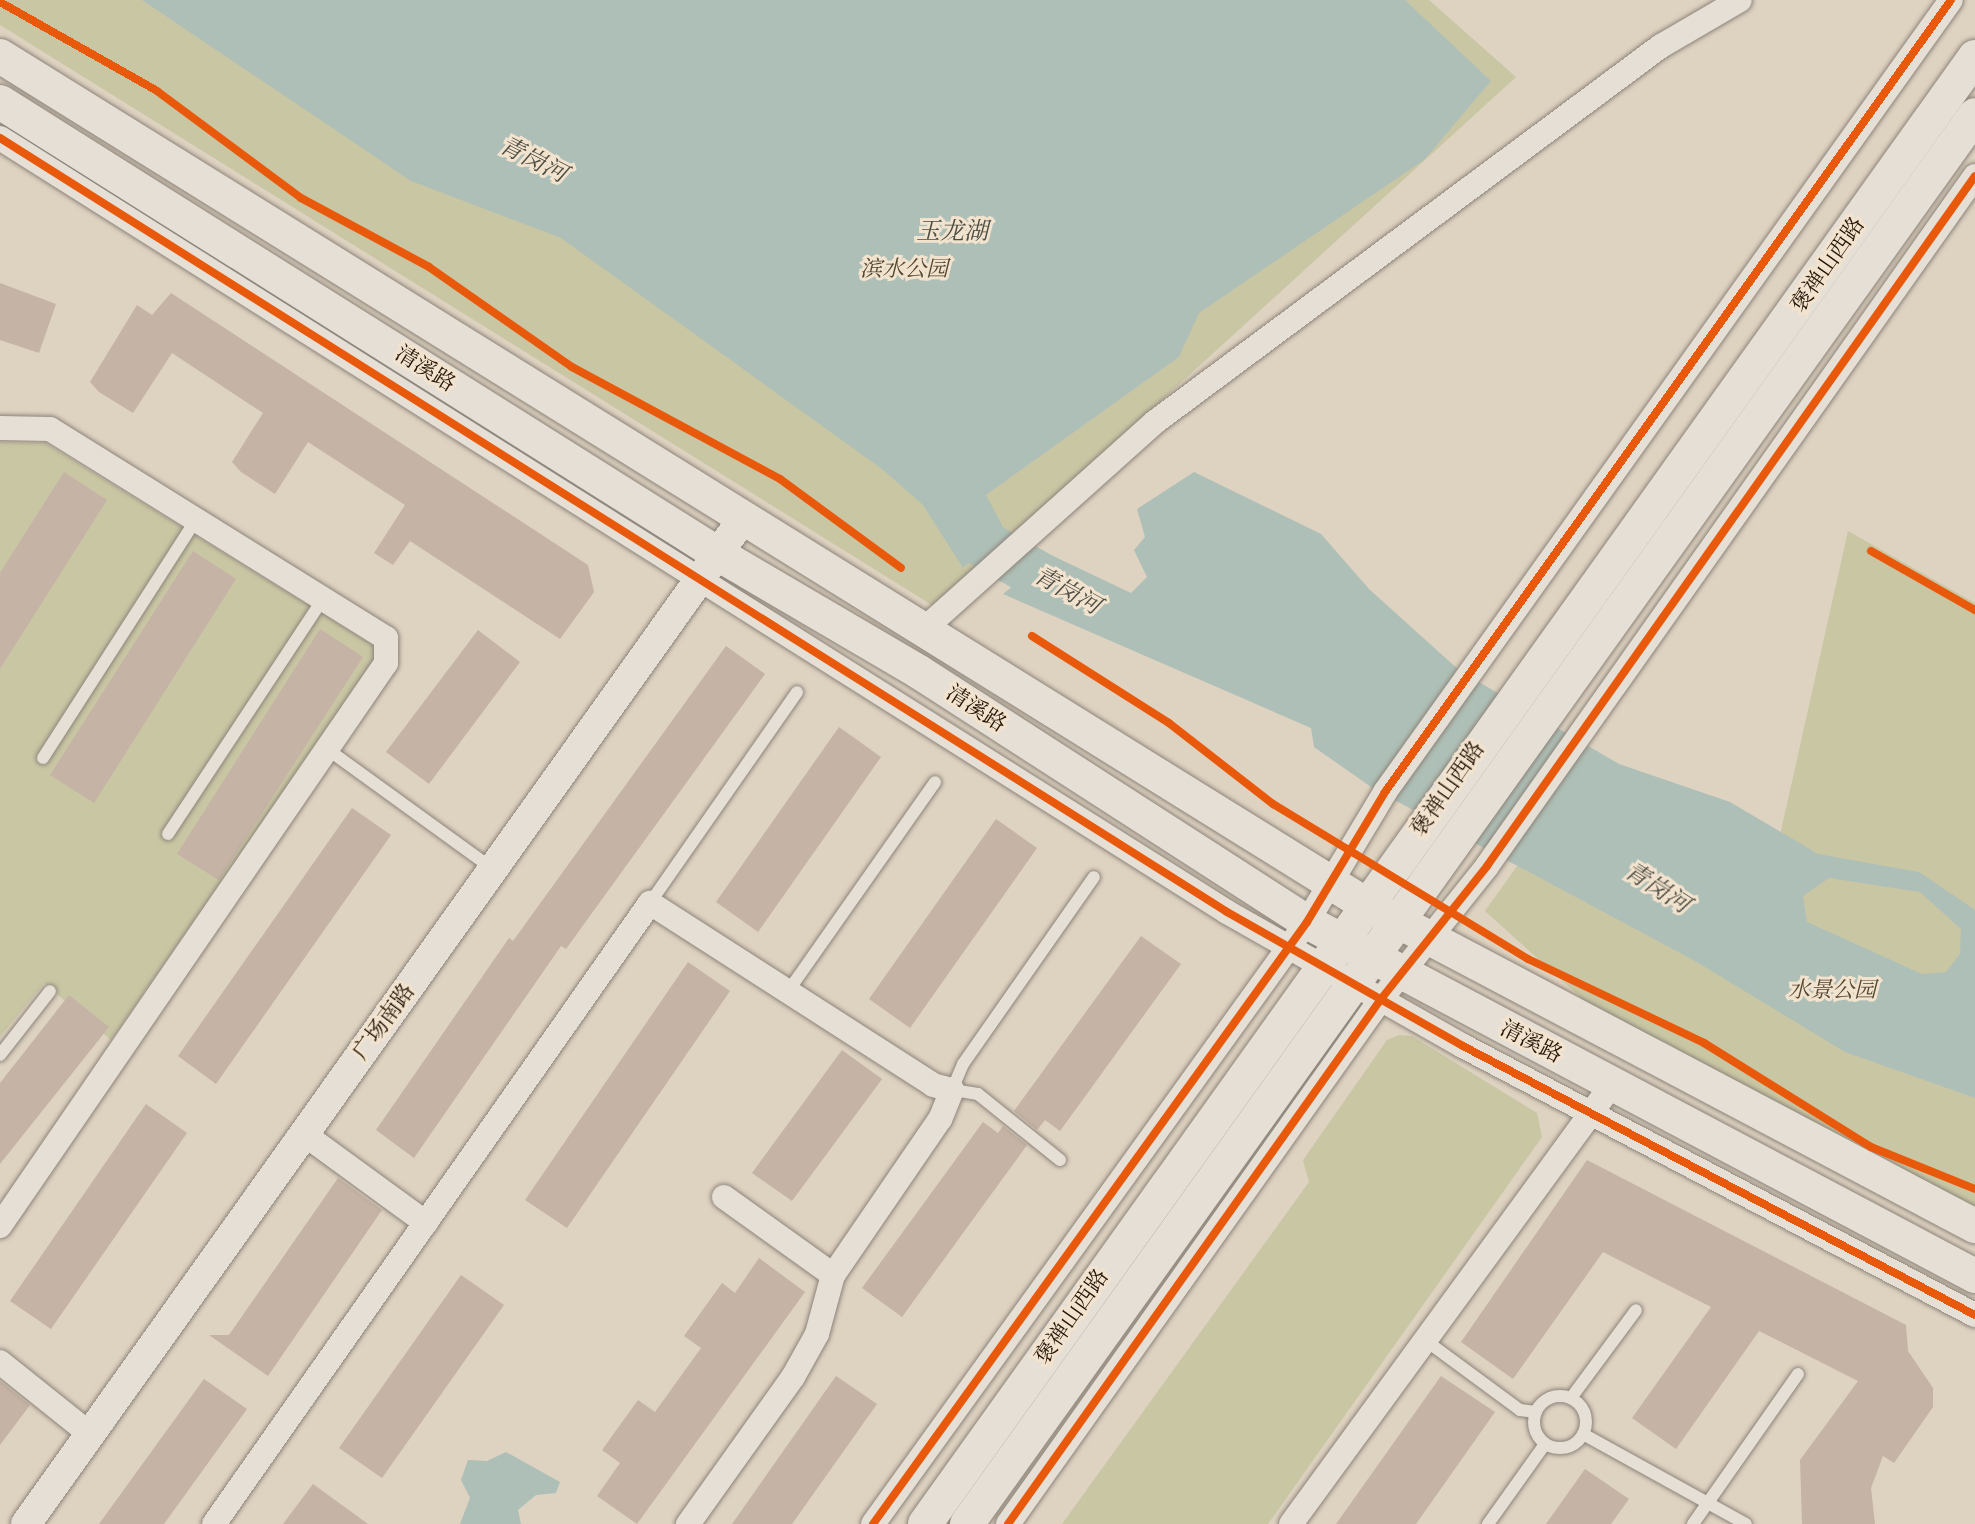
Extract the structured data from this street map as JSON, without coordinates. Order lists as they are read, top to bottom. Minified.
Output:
{"streets":{"main road":["褒禅山西路","清溪路"],"street":["广场南路"]},"crossings":[["褒禅山西路","清溪路"],["清溪路","广场南路"]],"water":["青岗河","玉龙湖"],"parks":["滨水公园","水景公园"]}
